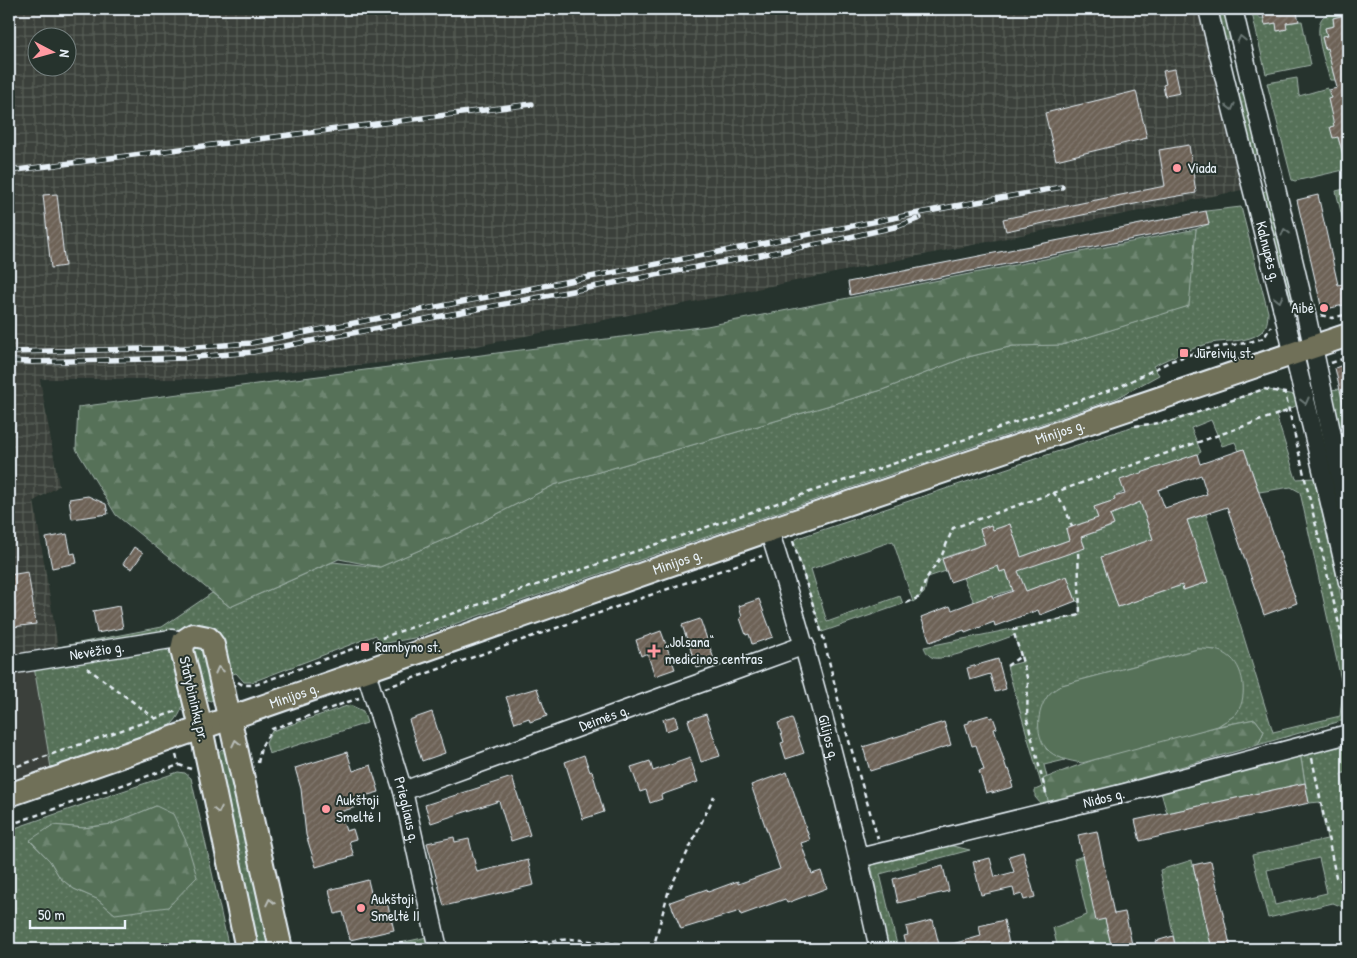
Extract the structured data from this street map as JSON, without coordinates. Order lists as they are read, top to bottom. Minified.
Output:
{"streets":{"main road":["Minijos g.","Statybininkų pr."],"street":["Kalnupės g.","Nevėžio g.","Deimės g.","Gilijos g.","Nidos g.","Priegliaus g."]},"crossings":[["Kalnupės g.","Minijos g."],["Minijos g.","Statybininkų pr."],["Minijos g.","Gilijos g."],["Minijos g.","Priegliaus g."],["Nevėžio g.","Statybininkų pr."],["Deimės g.","Gilijos g."],["Deimės g.","Priegliaus g."],["Gilijos g.","Nidos g."]],"places":{"other":["Viada","Aibė","Aukštoji Smeltė I","Aukštoji Smeltė II"],"transit":["Jūreivių st.","Rambyno st."],"health":["„Jolsana“ medicinos centras"]},"scale_bar":"50 m","north":"right"}
